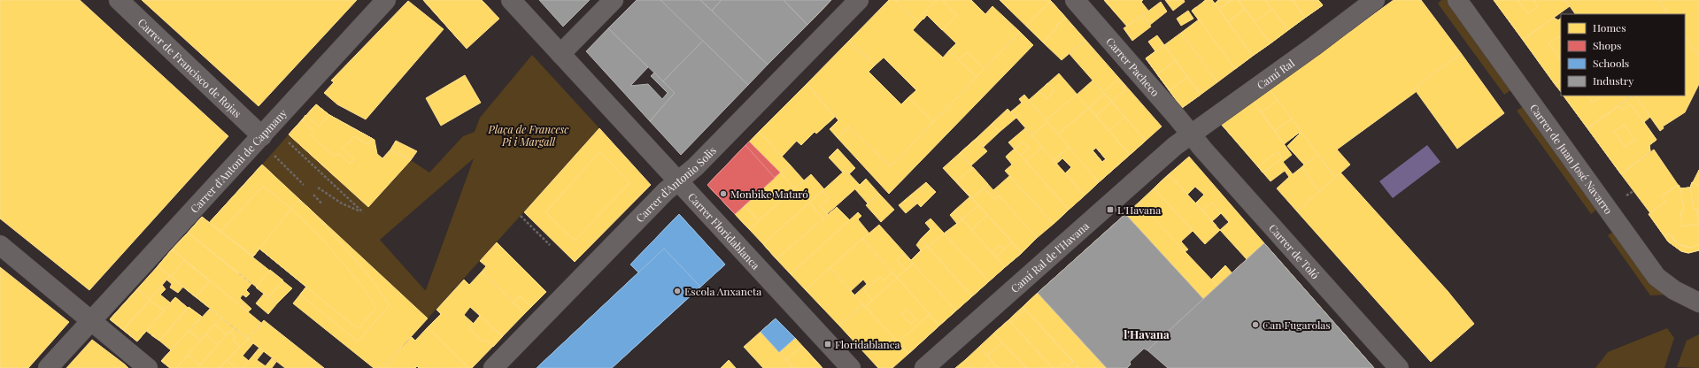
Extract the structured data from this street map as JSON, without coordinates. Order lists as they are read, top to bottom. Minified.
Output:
{"streets":{"street":["Carrer Pacheco","Carrer de Francisco de Rojas","Camí Ral","Carrer de Juan José Navarro","Carrer d'Antoni de Capmany","Carrer d'Antonio Solis","Carrer Floridablanca","Carrer de Toló","Camí Ral de l'Havana"]},"crossings":[["Carrer Pacheco","Camí Ral"],["Carrer Pacheco","Carrer de Toló"],["Carrer de Francisco de Rojas","Carrer d'Antoni de Capmany"],["Camí Ral","Carrer de Toló"],["Camí Ral","Camí Ral de l'Havana"],["Carrer d'Antonio Solis","Carrer Floridablanca"]],"districts":["l'Havana"],"parks":["Plaça de Francesc Pi i Margall"],"places":{"other":["Monbike Mataró","Escola Anxaneta","Can Fugarolas"],"transit":["L'Havana","Floridablanca"]},"legend":["Homes","Shops","Schools","Industry"]}
